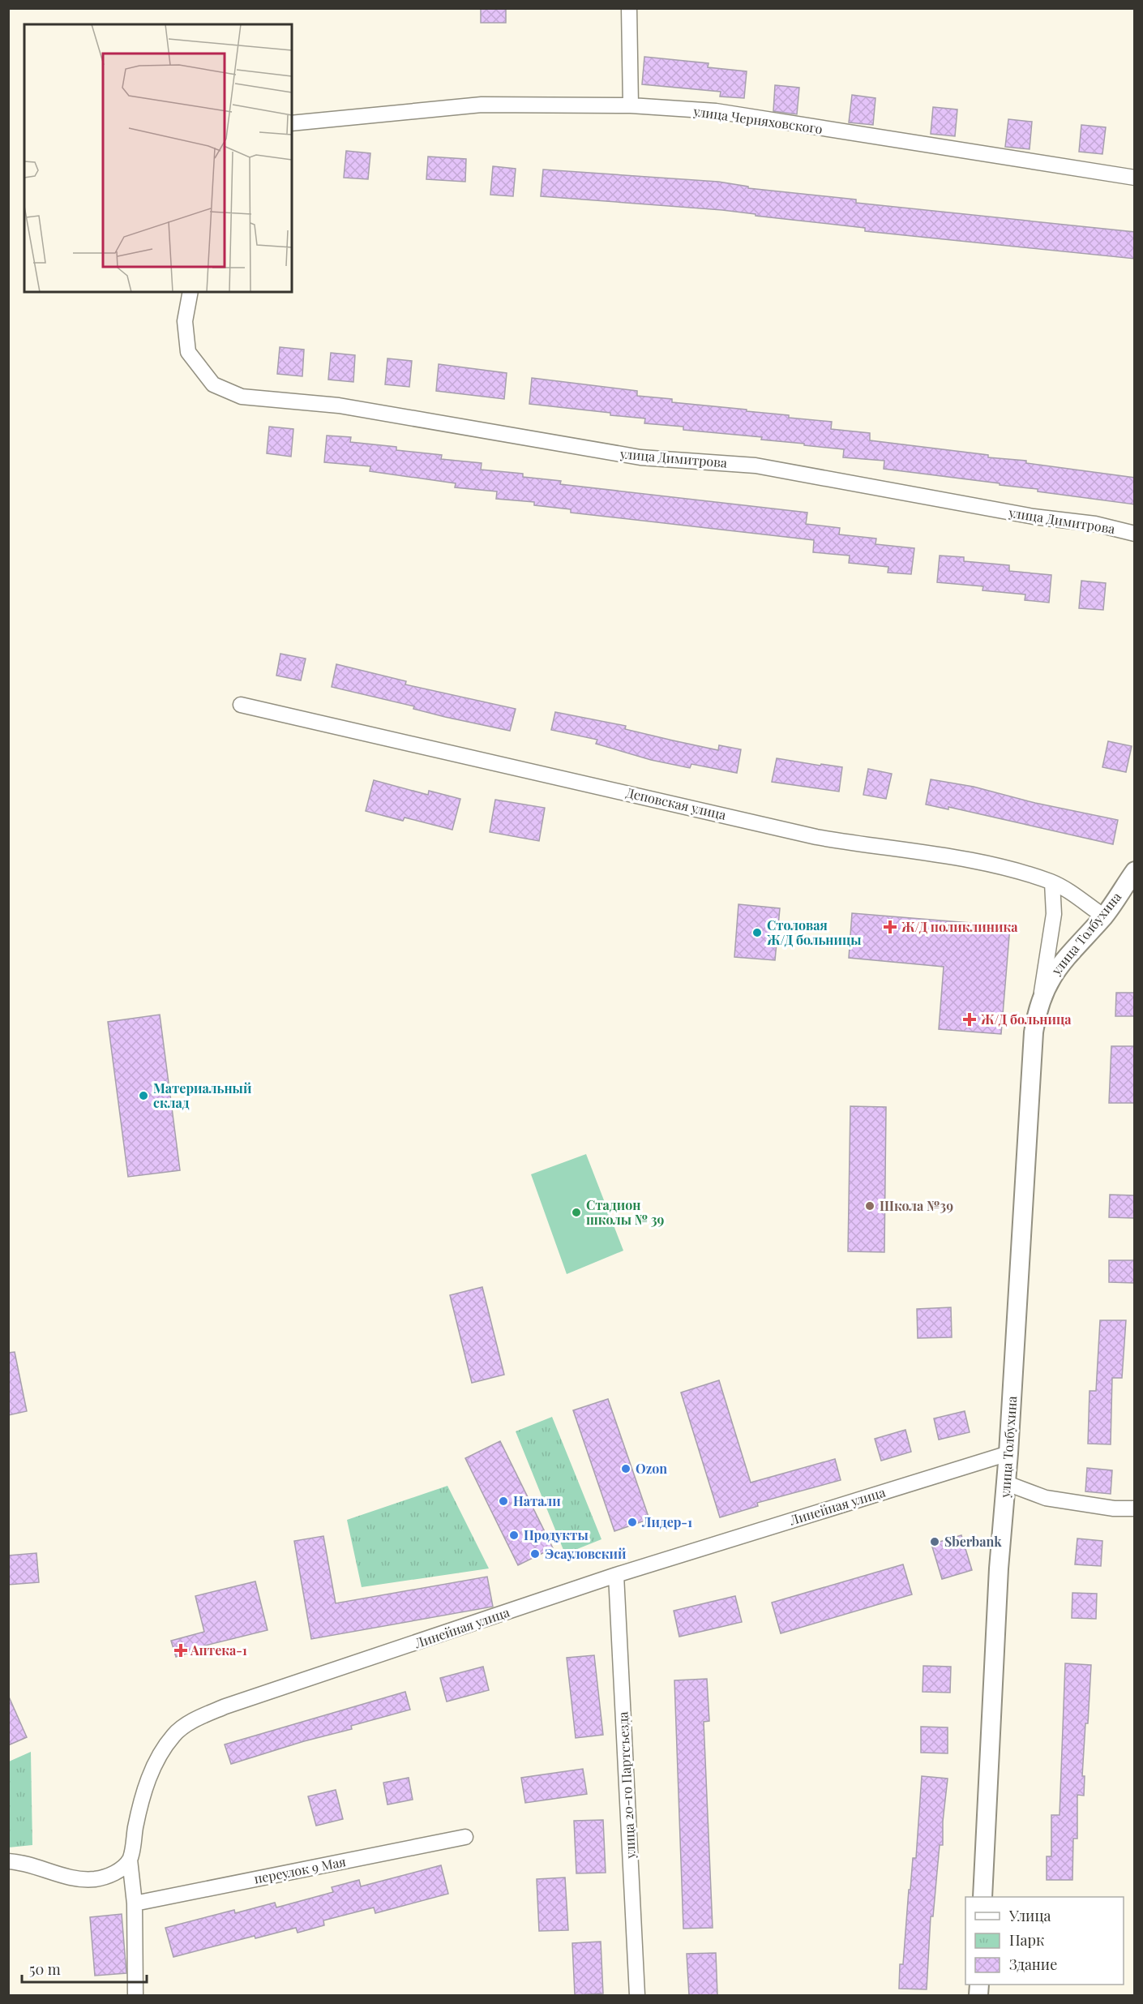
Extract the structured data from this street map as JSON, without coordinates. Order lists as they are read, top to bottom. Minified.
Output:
{"streets":{"street":["улица Черняховского","улица Димитрова","Деповская улица","улица Толбухина","Линейная улица","улица 20-го Партсъезда","переулок 9 Мая"]},"crossings":[["Деповская улица","улица Толбухина"],["улица Толбухина","Линейная улица"],["Линейная улица","улица 20-го Партсъезда"],["Линейная улица","переулок 9 Мая"]],"places":{"health":["Ж/Д поликлиника","Ж/Д больница","Аптека-1"],"other":["Столовая Ж/Д больницы","Материальный склад","Школа №39","Стадион школы № 39","Ozon","Натали","Лидер-1","Продукты","Sberbank","Эсауловский"]},"legend":["Улица","Парк","Здание"],"scale_bar":"50 m"}
